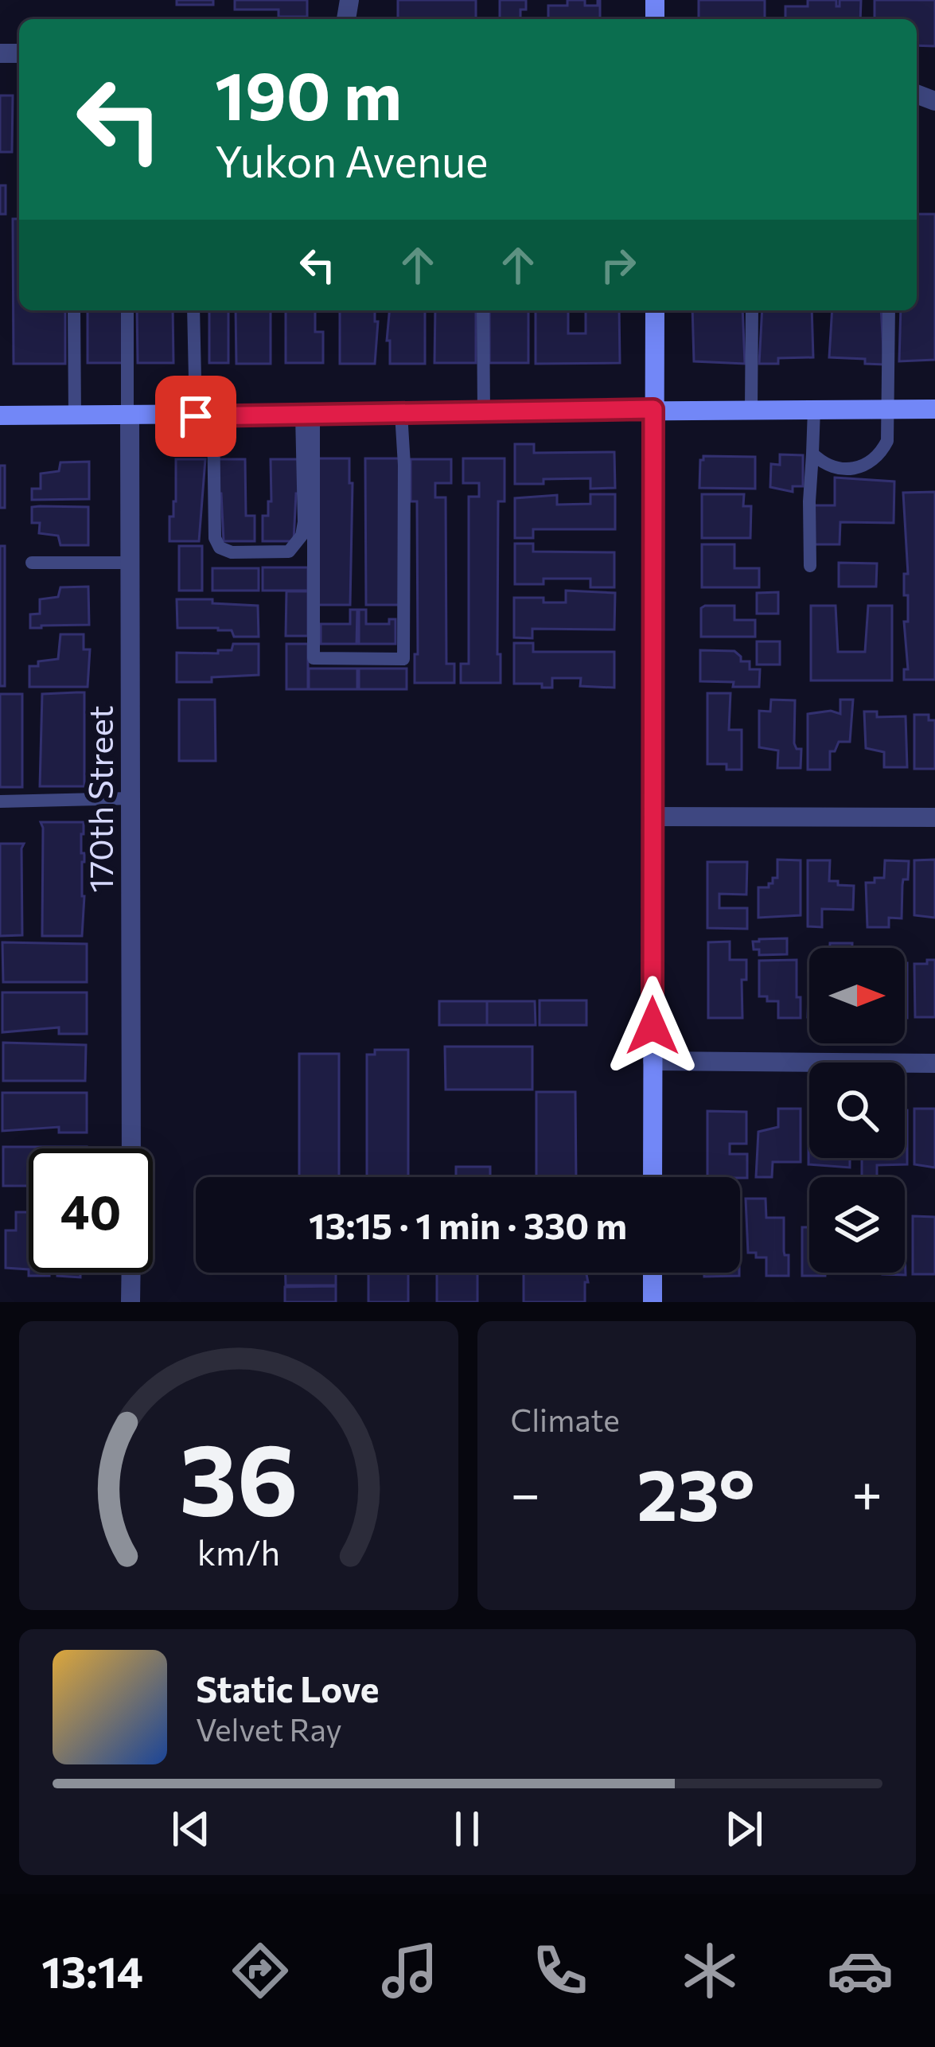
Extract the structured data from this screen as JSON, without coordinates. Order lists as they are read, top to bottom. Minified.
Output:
{"streets":{"street":["170th Street"]},"north":"right","page":{"turn":["190 m","Yukon Avenue"],"limit":"40","trip":"13:15 · 1 min · 330 m","tile":"Climate","heat":["−","23°","+"],"song":["Static Love","Velvet Ray"],"tabs":"13:14","gauge":["36","km/h"]}}
